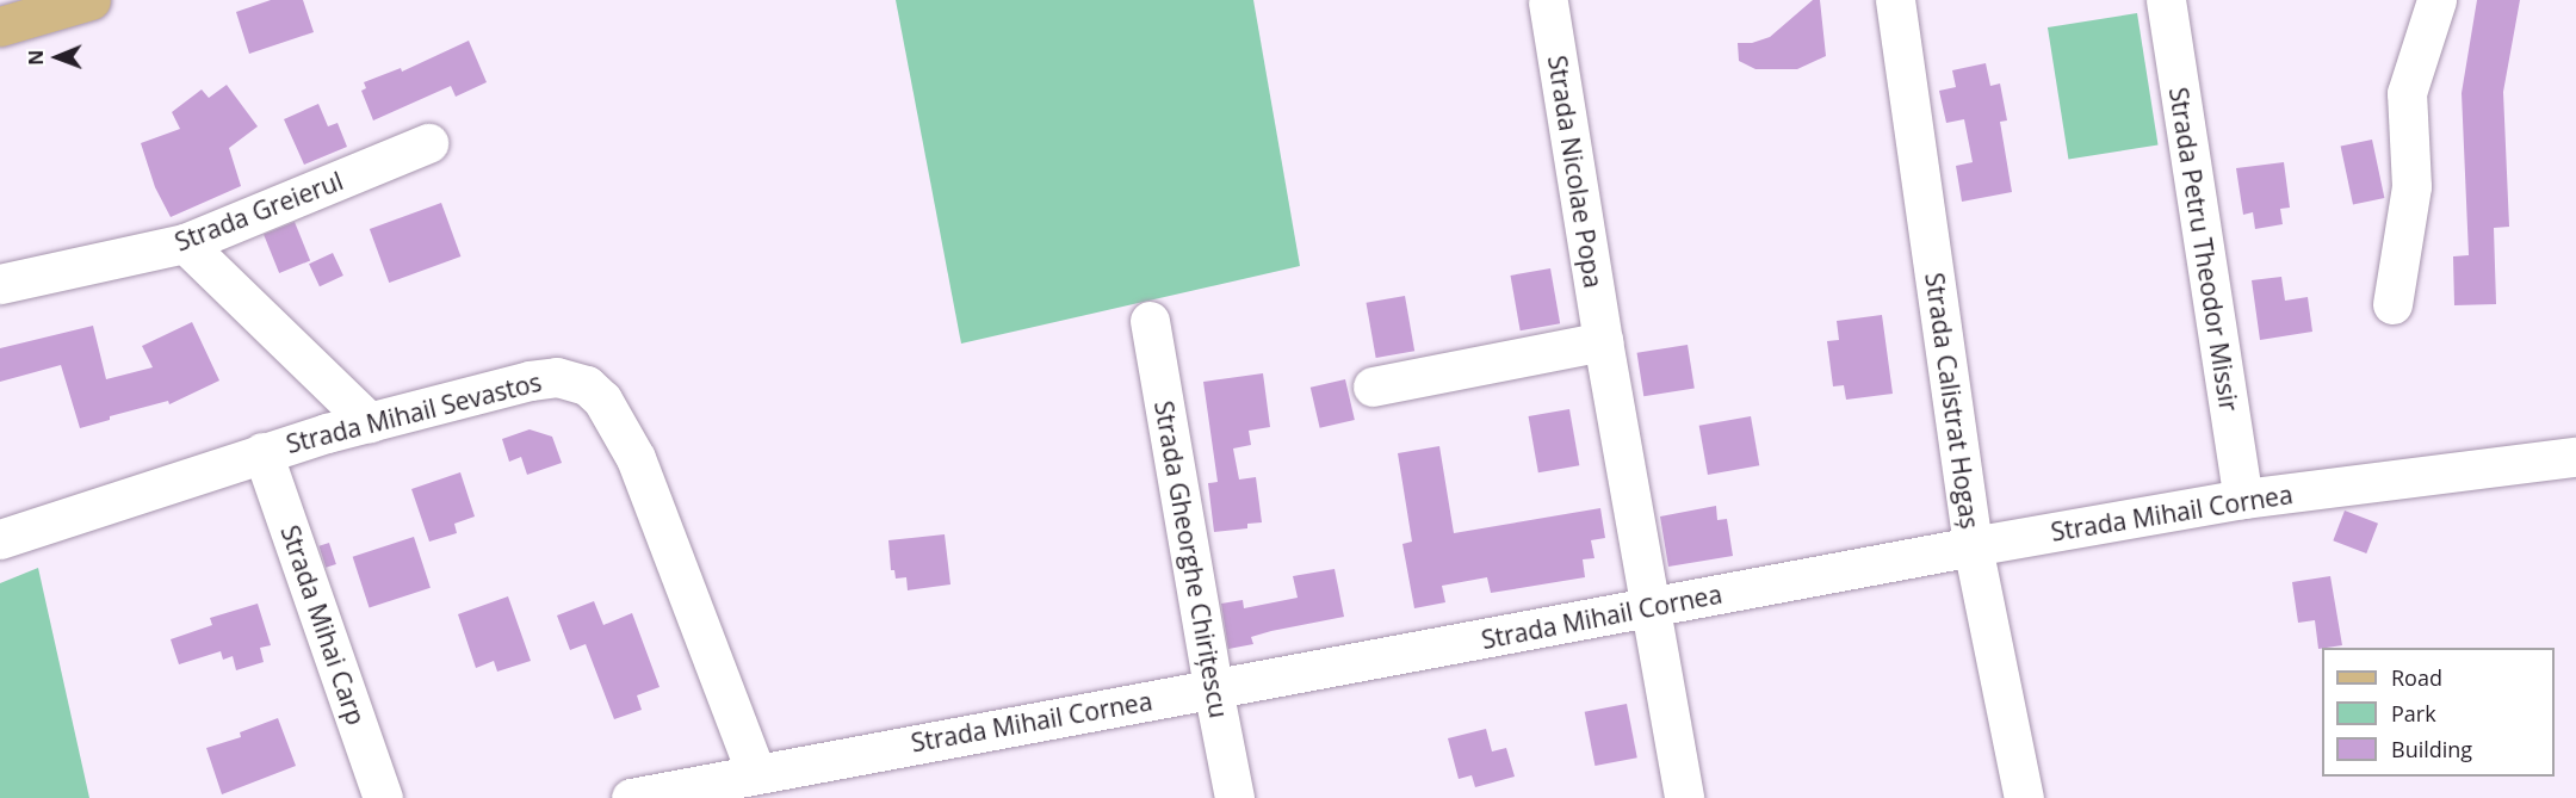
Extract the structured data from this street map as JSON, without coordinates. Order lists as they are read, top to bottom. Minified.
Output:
{"streets":{"street":["Strada Nicolae Popa","Strada Greierul","Strada Petru Theodor Missir","Strada Calistrat Hogaș","Strada Mihail Sevastos","Strada Mihail Cornea","Strada Gheorghe Chirițescu","Strada Mihai Carp"]},"crossings":[["Strada Nicolae Popa","Strada Mihail Cornea"],["Strada Petru Theodor Missir","Strada Mihail Cornea"],["Strada Calistrat Hogaș","Strada Mihail Cornea"],["Strada Mihail Sevastos","Strada Mihail Cornea"],["Strada Mihail Sevastos","Strada Mihai Carp"],["Strada Mihail Cornea","Strada Gheorghe Chirițescu"]],"legend":["Road","Park","Building"],"north":"left"}
